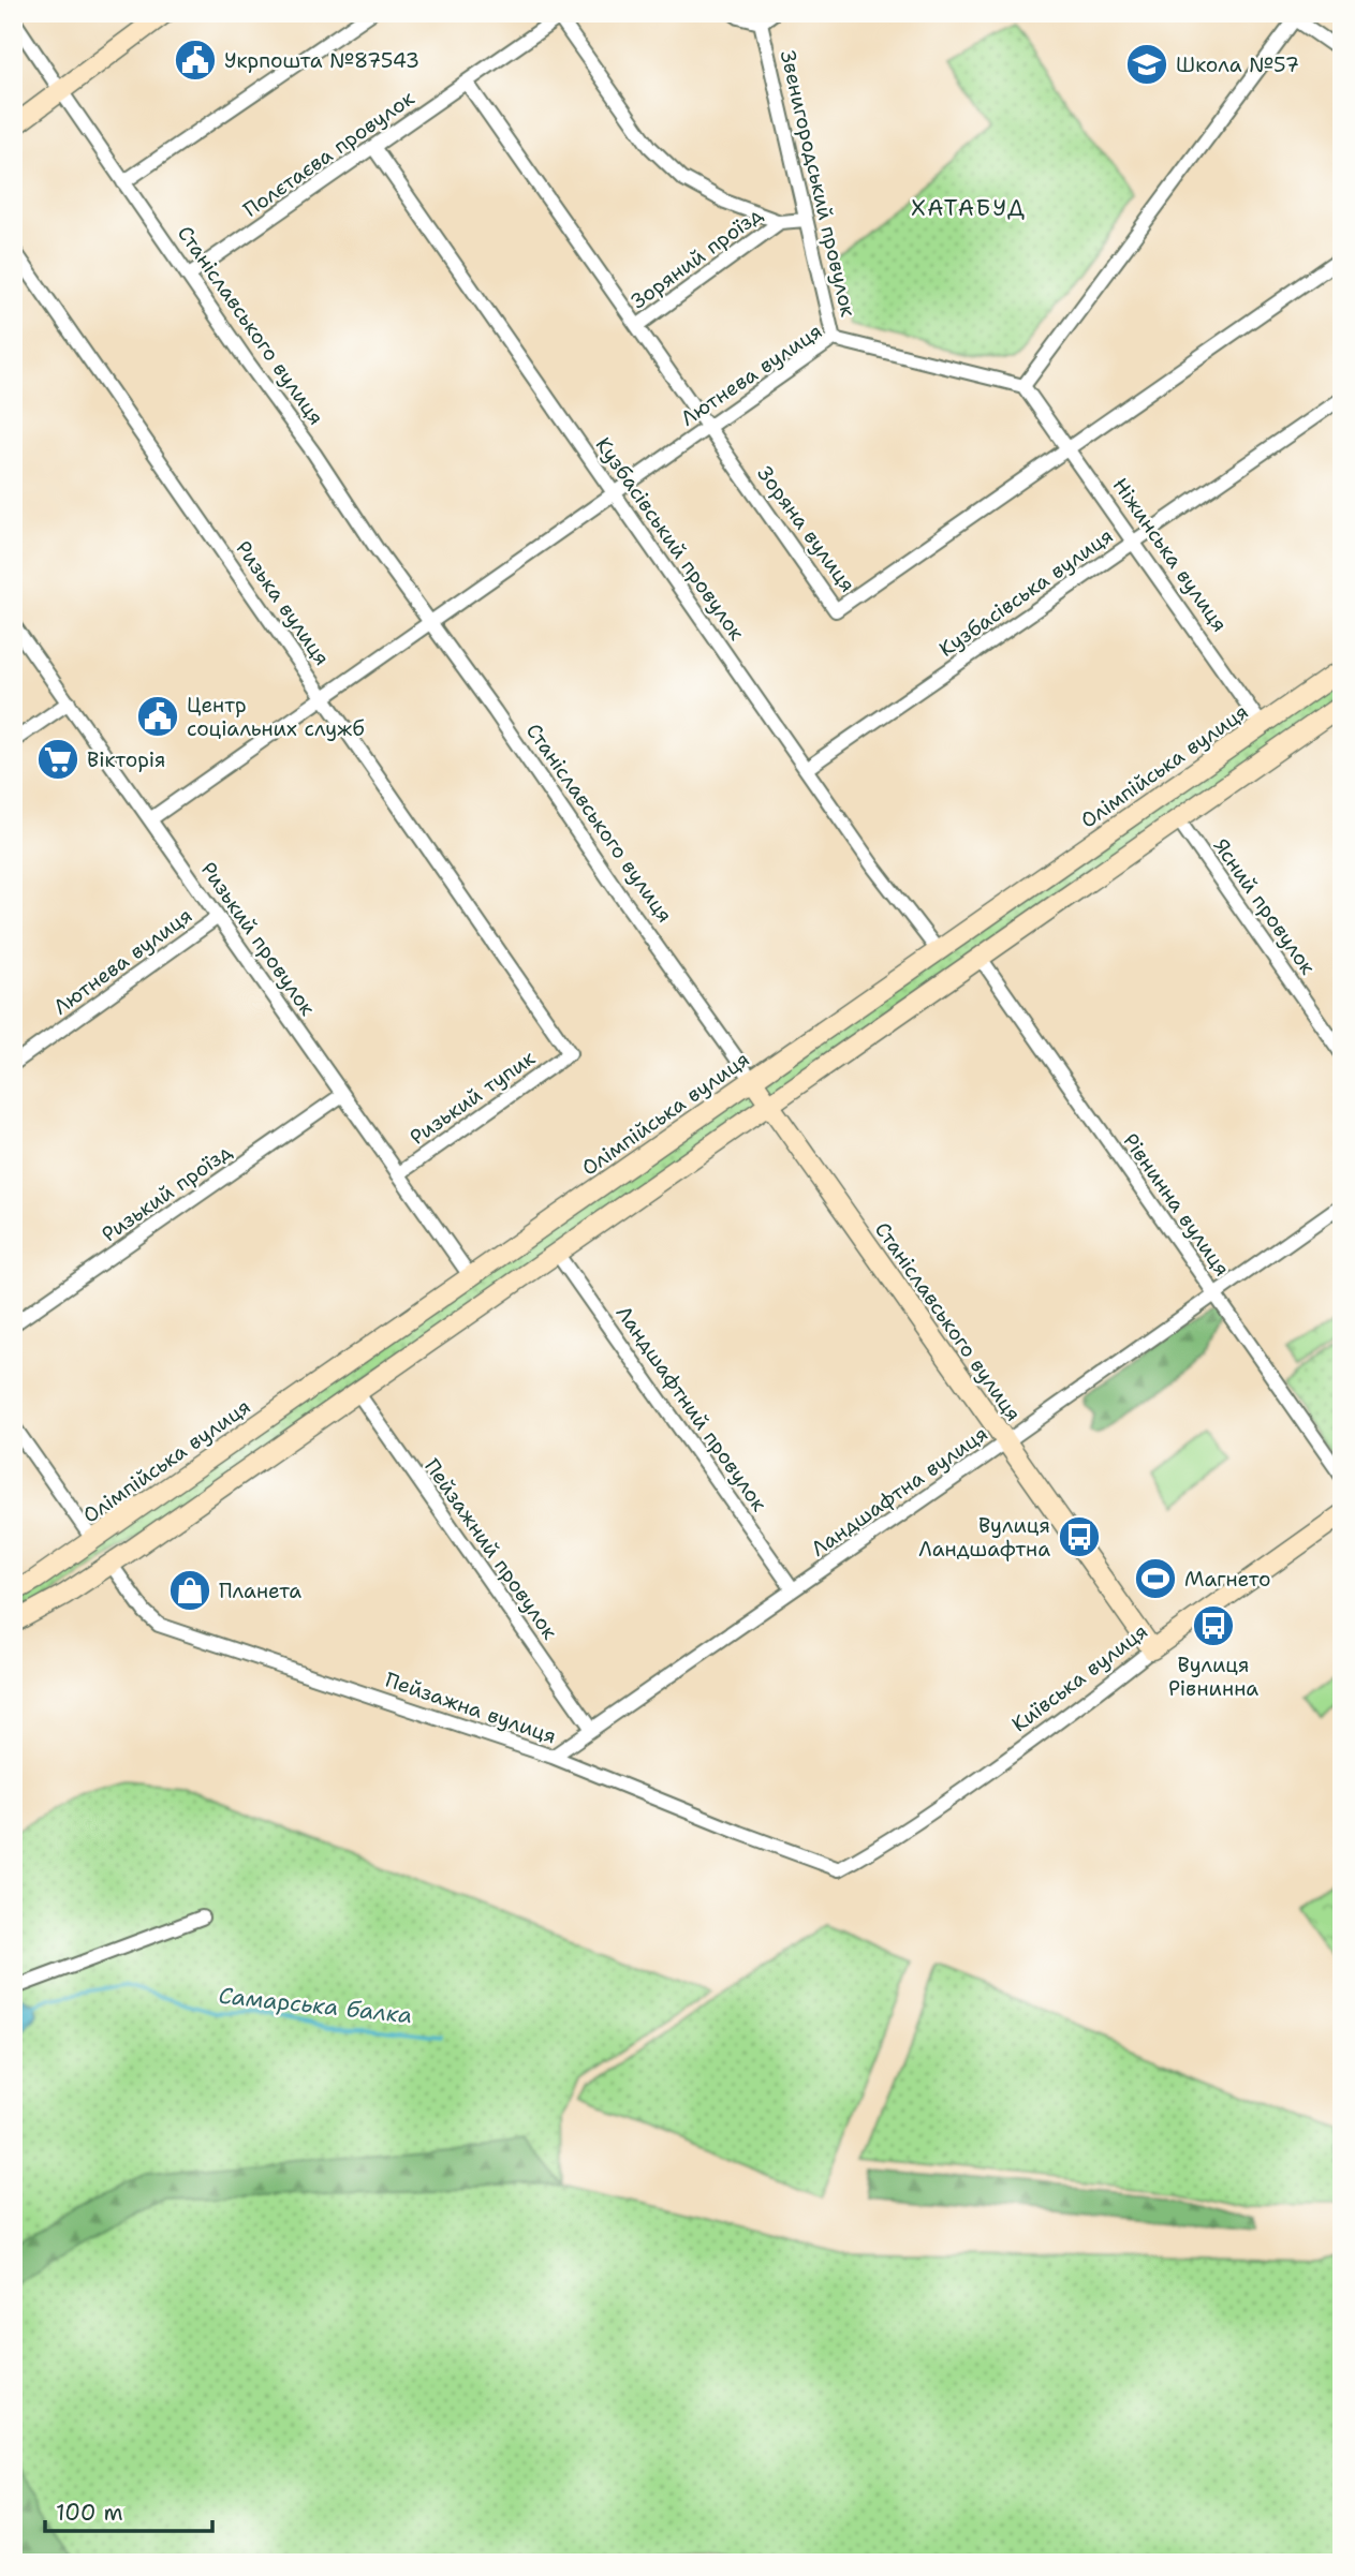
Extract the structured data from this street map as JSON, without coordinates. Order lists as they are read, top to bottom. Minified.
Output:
{"streets":{"main road":["Станіславського вулиця","Ніжинська вулиця","Олімпійська вулиця","Київська вулиця"],"street":["Полєтаєва провулок","Звенигородський провулок","Зоряний проїзд","Лютнева вулиця","Зоряна вулиця","Кузбасівський провулок","Кузбасівська вулиця","Ризька вулиця","Ясний провулок","Ризький провулок","Ризький тупик","Ризький проїзд","Рівнинна вулиця","Ландшафтний провулок","Ландшафтна вулиця","Пейзажний провулок","Пейзажна вулиця"]},"crossings":[["Полєтаєва провулок","Станіславського вулиця"],["Полєтаєва провулок","Зоряна вулиця"],["Полєтаєва провулок","Кузбасівський провулок"],["Звенигородський провулок","Лютнева вулиця"],["Зоряний проїзд","Зоряна вулиця"],["Станіславського вулиця","Лютнева вулиця"],["Станіславського вулиця","Олімпійська вулиця"],["Станіславського вулиця","Ландшафтна вулиця"],["Станіславського вулиця","Київська вулиця"],["Лютнева вулиця","Зоряна вулиця"],["Лютнева вулиця","Кузбасівський провулок"],["Лютнева вулиця","Ніжинська вулиця"],["Лютнева вулиця","Ризька вулиця"],["Лютнева вулиця","Ризький провулок"],["Зоряна вулиця","Ніжинська вулиця"],["Кузбасівський провулок","Кузбасівська вулиця"],["Кузбасівський провулок","Олімпійська вулиця"],["Ніжинська вулиця","Кузбасівська вулиця"],["Ніжинська вулиця","Олімпійська вулиця"],["Ризька вулиця","Ризький тупик"],["Олімпійська вулиця","Ризький провулок"],["Ризький провулок","Ризький тупик"],["Ризький провулок","Ризький проїзд"],["Рівнинна вулиця","Ландшафтна вулиця"],["Ландшафтний провулок","Ландшафтна вулиця"],["Ландшафтна вулиця","Пейзажний провулок"],["Ландшафтна вулиця","Пейзажна вулиця"],["Київська вулиця","Пейзажна вулиця"]],"districts":["ХАТАБУД"],"water":["Самарська балка"],"places":{"public building":["Укрпошта №87543","Центр соціальних служб"],"school or university":["Школа №57"],"supermarket":["Вікторія"],"bus stop":["Вулиця Ландшафтна","Вулиця Рівнинна"],"sports":["Магнето"],"shop":["Планета"]},"scale_bar":"100 m"}
